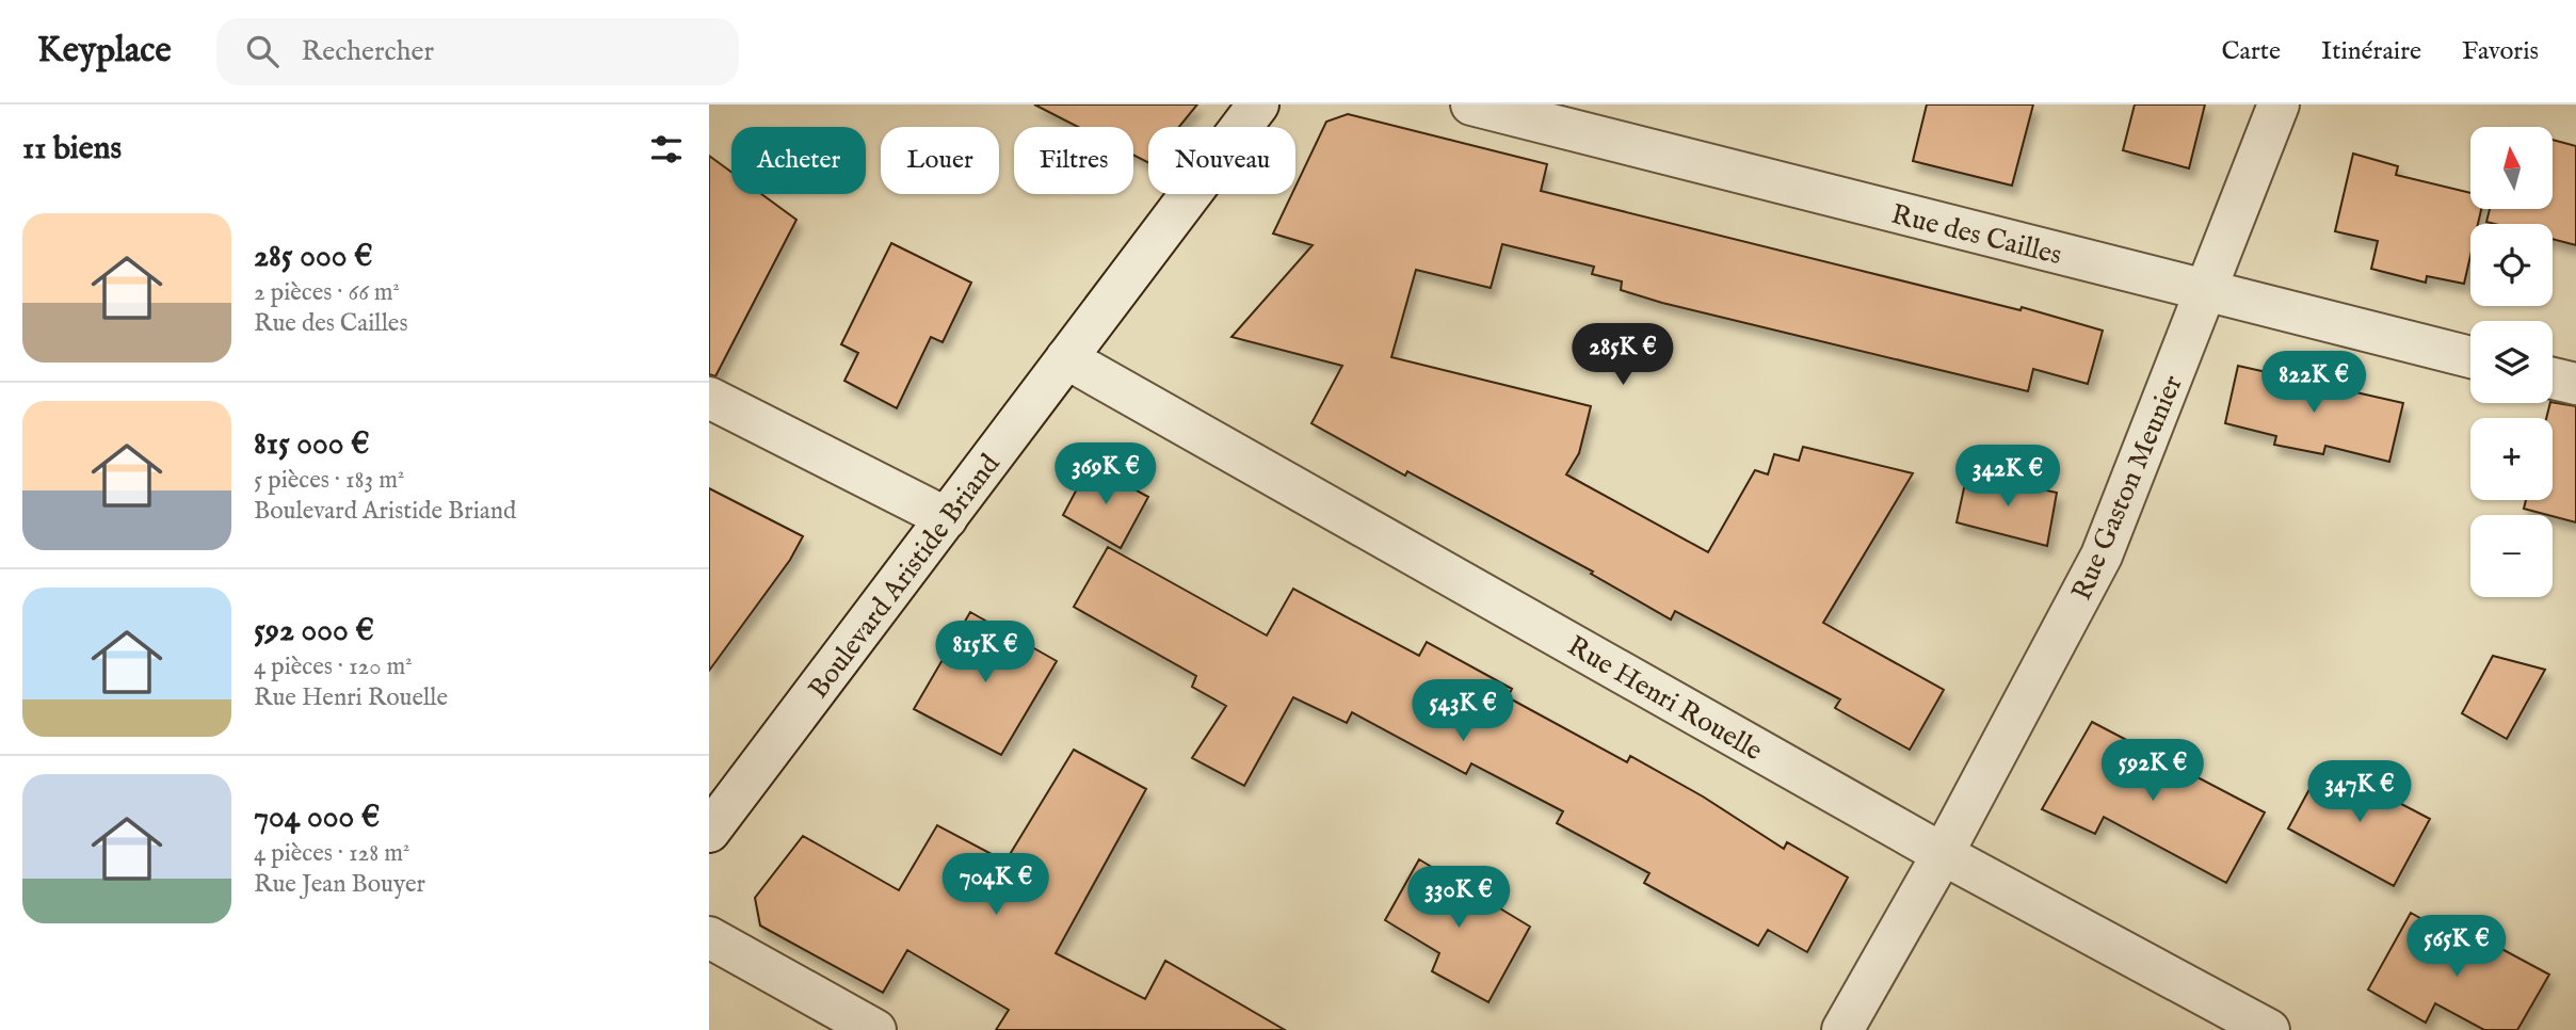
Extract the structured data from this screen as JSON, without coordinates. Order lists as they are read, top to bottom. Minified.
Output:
{"streets":{"street":["Rue des Cailles","Rue Gaston Meunier","Boulevard Aristide Briand","Rue Henri Rouelle"]},"crossings":[["Rue des Cailles","Rue Gaston Meunier"],["Rue Gaston Meunier","Rue Henri Rouelle"],["Boulevard Aristide Briand","Rue Henri Rouelle"]],"north":"top","page":{"header":"Keyplace","search":"Rechercher","nav":["Carte","Itinéraire","Favoris"],"heading":"11 biens","map_buttons":["+","−"],"chip":["Acheter","Louer","Filtres","Nouveau"],"list":[{"name":"285 000 €","note":"2 pièces · 66 m² · Rue des Cailles"},{"name":"815 000 €","note":"5 pièces · 183 m² · Boulevard Aristide Briand"},{"name":"592 000 €","note":"4 pièces · 120 m² · Rue Henri Rouelle"},{"name":"704 000 €","note":"4 pièces · 128 m² · Rue Jean Bouyer"}],"price":["285K €","822K €","369K €","342K €","815K €","543K €","592K €","347K €","704K €","330K €","565K €"]}}
